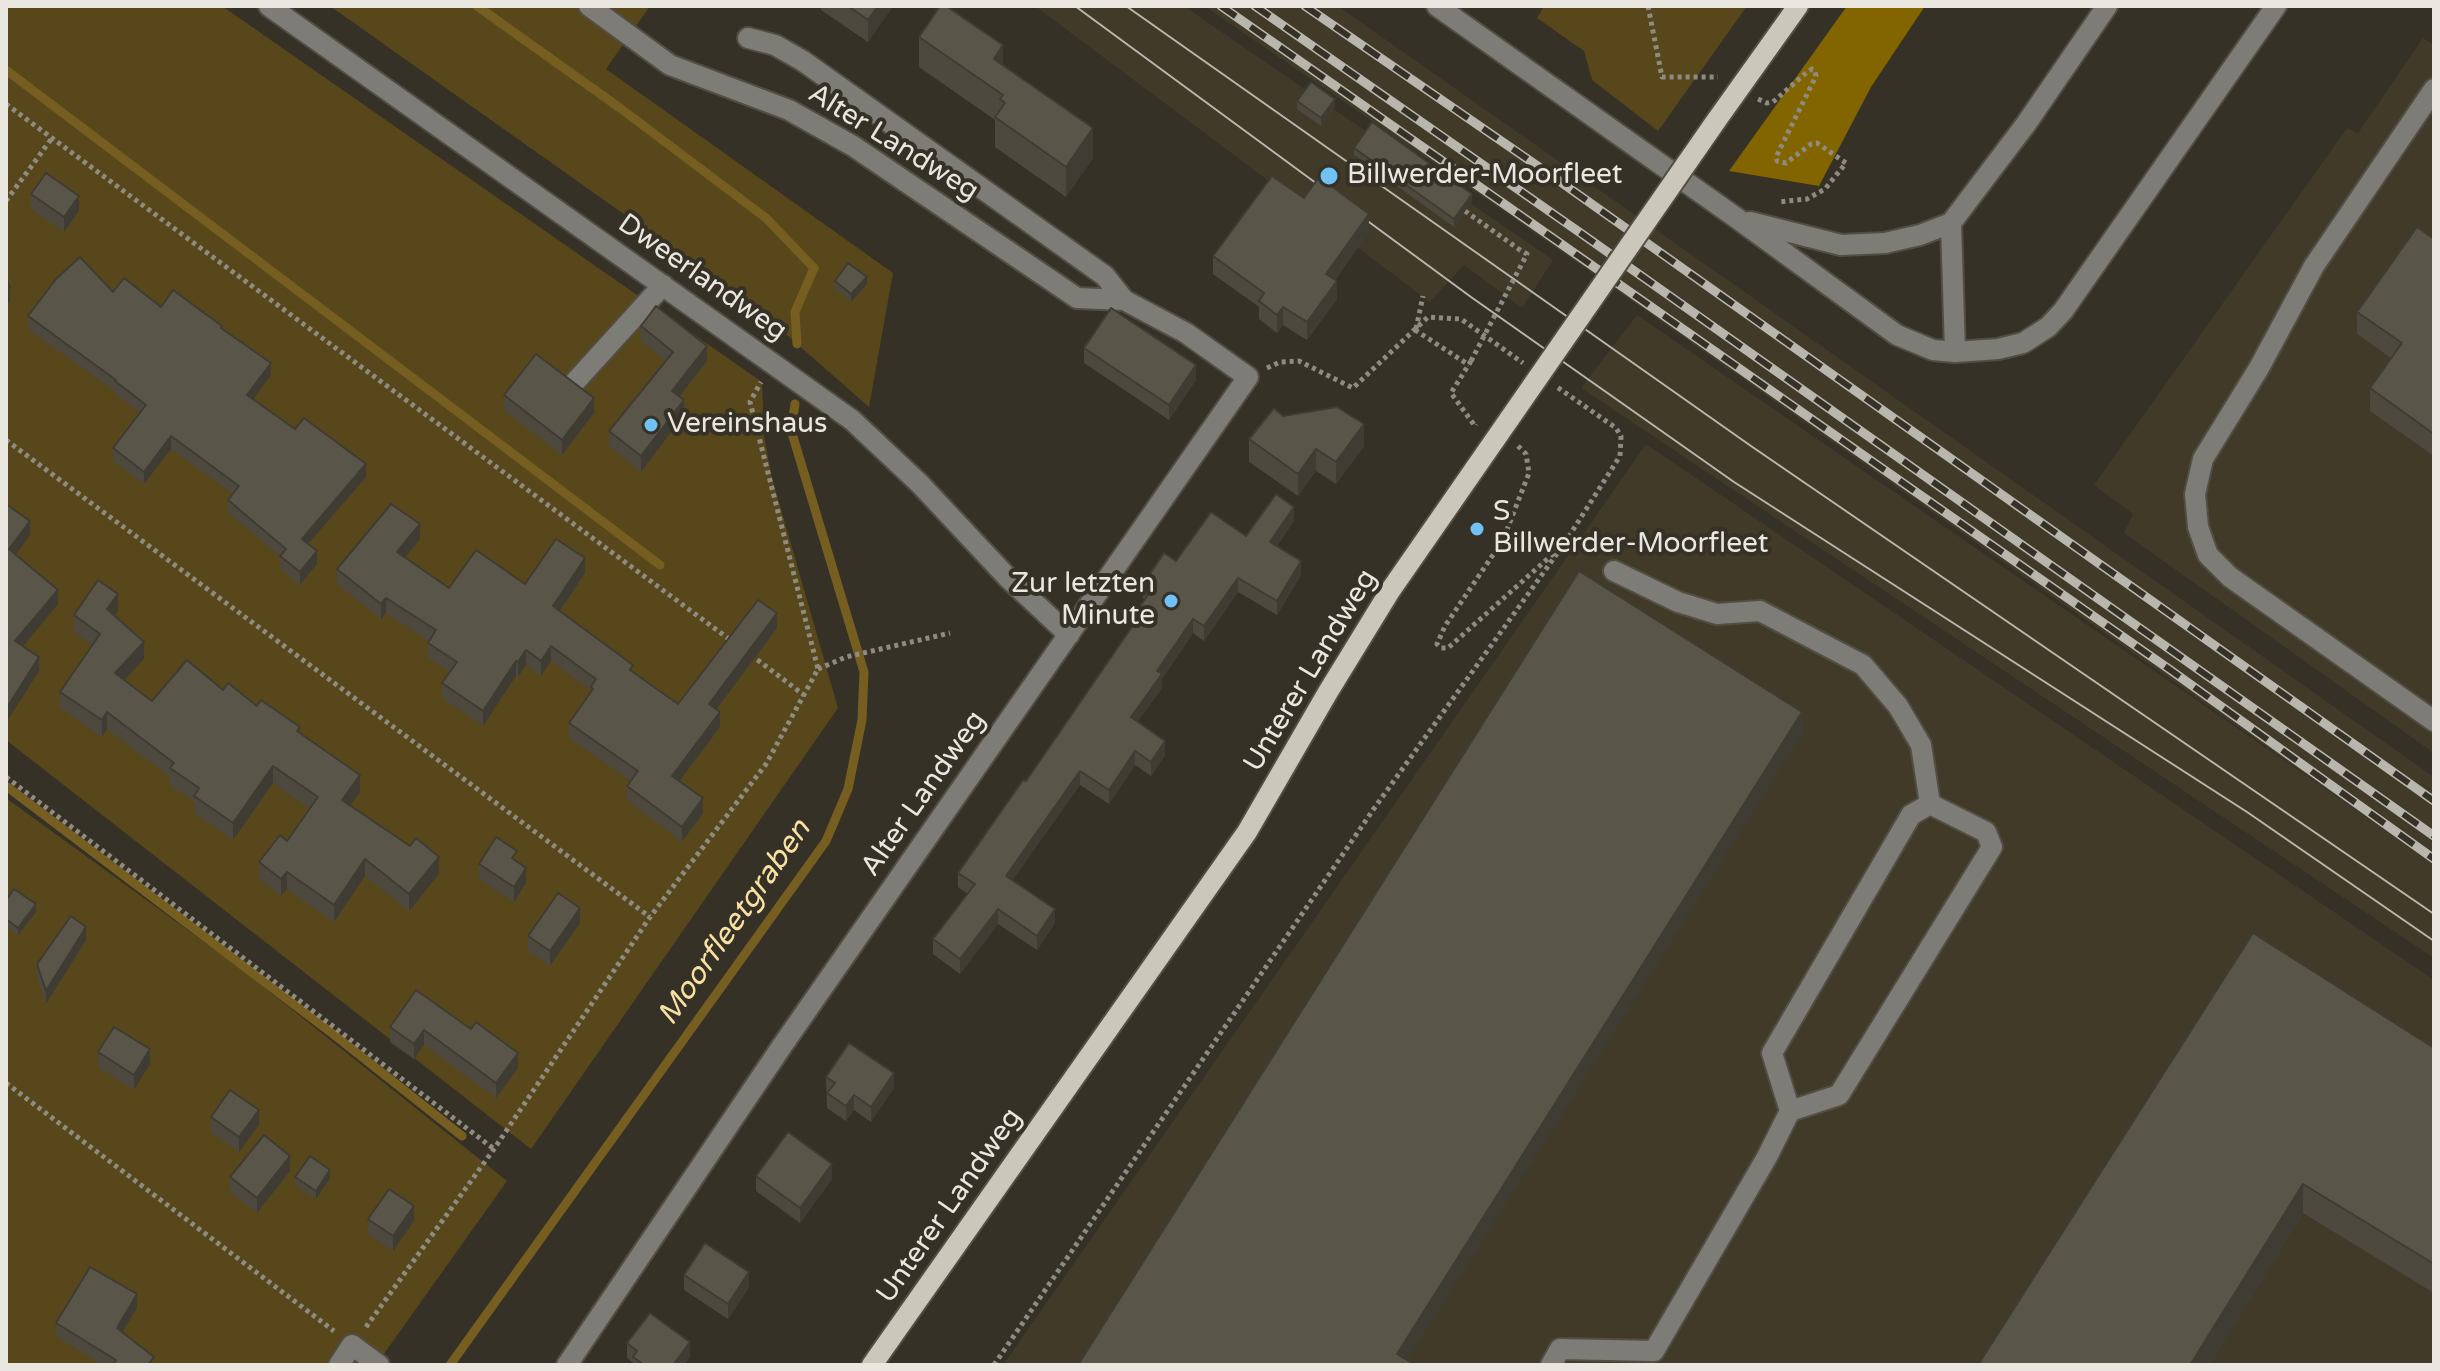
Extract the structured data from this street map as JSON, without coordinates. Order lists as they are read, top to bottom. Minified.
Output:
{"streets":{"main road":["Unterer Landweg"],"street":["Alter Landweg","Dweerlandweg"]},"crossings":[["Alter Landweg","Dweerlandweg"]],"water":["Moorfleetgraben"],"places":["Billwerder-Moorfleet","Vereinshaus","S Billwerder-Moorfleet","Zur letzten Minute"]}
